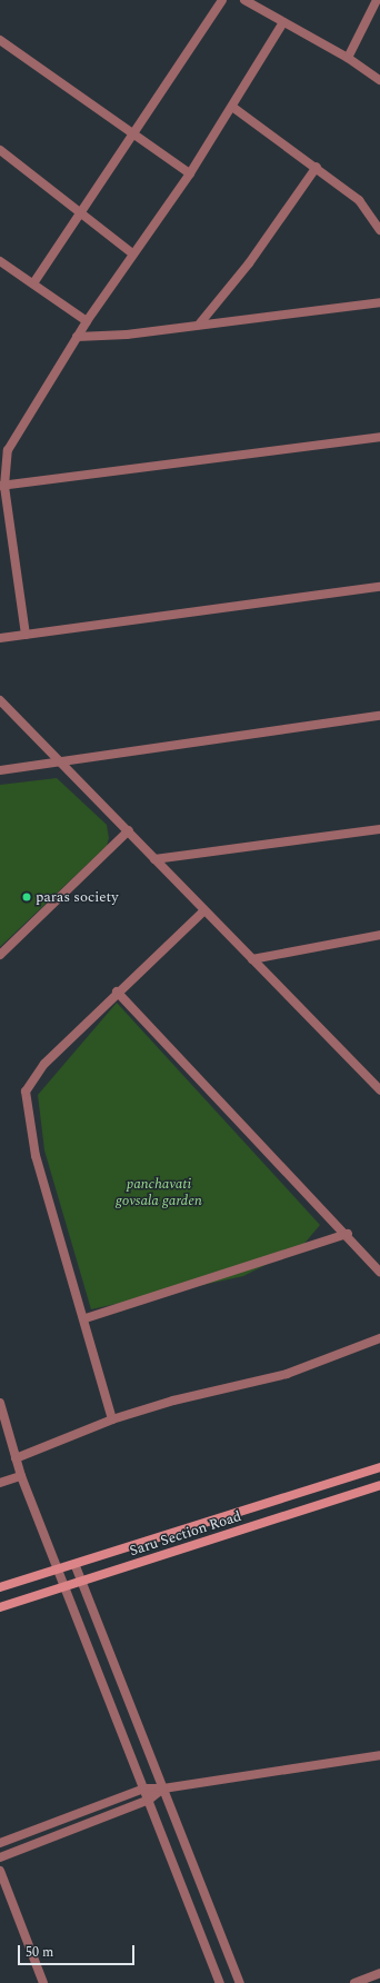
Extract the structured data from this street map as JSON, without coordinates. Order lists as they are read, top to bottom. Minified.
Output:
{"streets":{"street":["Saru Section Road"]},"parks":["panchavati govsala garden"],"places":["paras society"],"scale_bar":"50 m"}
